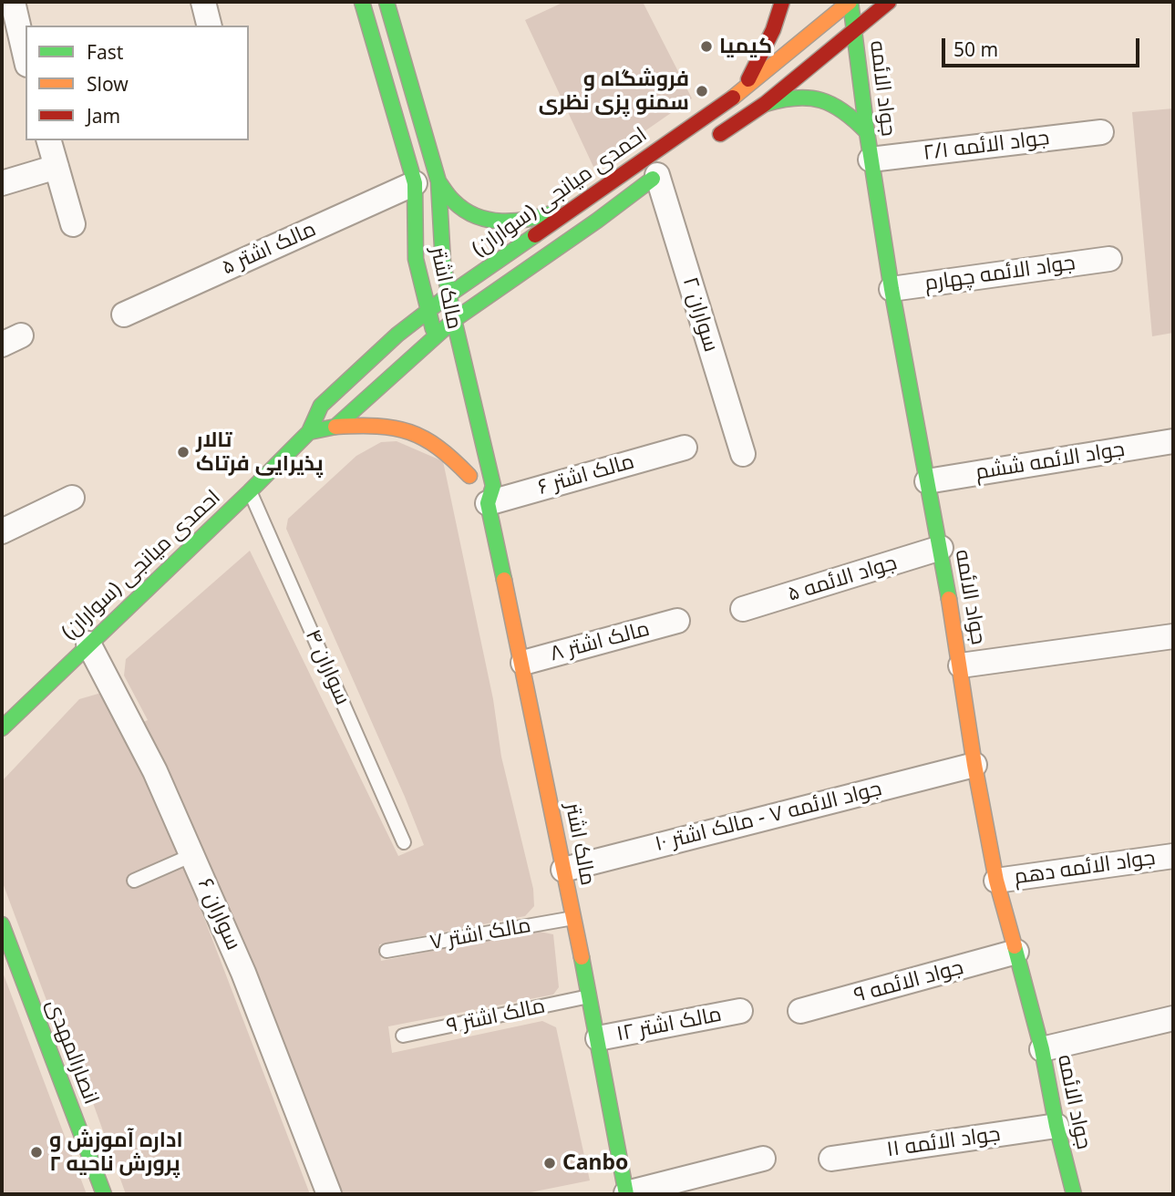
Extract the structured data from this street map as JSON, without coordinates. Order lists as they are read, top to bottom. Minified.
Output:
{"streets":{"main road":["جواد الائمه","احمدی میانجی (سواران)","مالک اشتر","انصارالمهدی"],"street":["جواد الائمه ۲/۱","مالک اشتر ۵","جواد الائمه چهارم","سواران ۲","جواد الائمه ششم","مالک اشتر ۶","جواد الائمه ۵","مالک اشتر ۸","جواد الائمه ۷ - مالک اشتر ۱۰","جواد الائمه دهم","سواران ۶","جواد الائمه ۹","مالک اشتر ۱۲","جواد الائمه ۱۱"],"lane":["سواران ۴","مالک اشتر ۷","مالک اشتر ۹"]},"crossings":[["جواد الائمه","جواد الائمه ۲/۱"],["جواد الائمه","احمدی میانجی (سواران)"],["جواد الائمه","جواد الائمه چهارم"],["جواد الائمه","جواد الائمه ششم"],["جواد الائمه","جواد الائمه ۵"],["جواد الائمه","جواد الائمه ۷ - مالک اشتر ۱۰"],["جواد الائمه","جواد الائمه دهم"],["جواد الائمه","جواد الائمه ۹"],["جواد الائمه","جواد الائمه ۱۱"],["احمدی میانجی (سواران)","مالک اشتر"],["احمدی میانجی (سواران)","سواران ۲"],["احمدی میانجی (سواران)","سواران ۴"],["احمدی میانجی (سواران)","سواران ۶"],["مالک اشتر ۵","مالک اشتر"],["مالک اشتر","مالک اشتر ۶"],["مالک اشتر","مالک اشتر ۸"],["مالک اشتر","جواد الائمه ۷ - مالک اشتر ۱۰"],["مالک اشتر","مالک اشتر ۷"],["مالک اشتر","مالک اشتر ۹"],["مالک اشتر","مالک اشتر ۱۲"]],"places":["کیمیا","فروشگاه و سمنو پزی نظری","تالار پذیرایی فرتاک","اداره آموزش و پرورش ناحیه ۲","Canbo"],"legend":["Fast","Slow","Jam"],"scale_bar":"50 m"}
